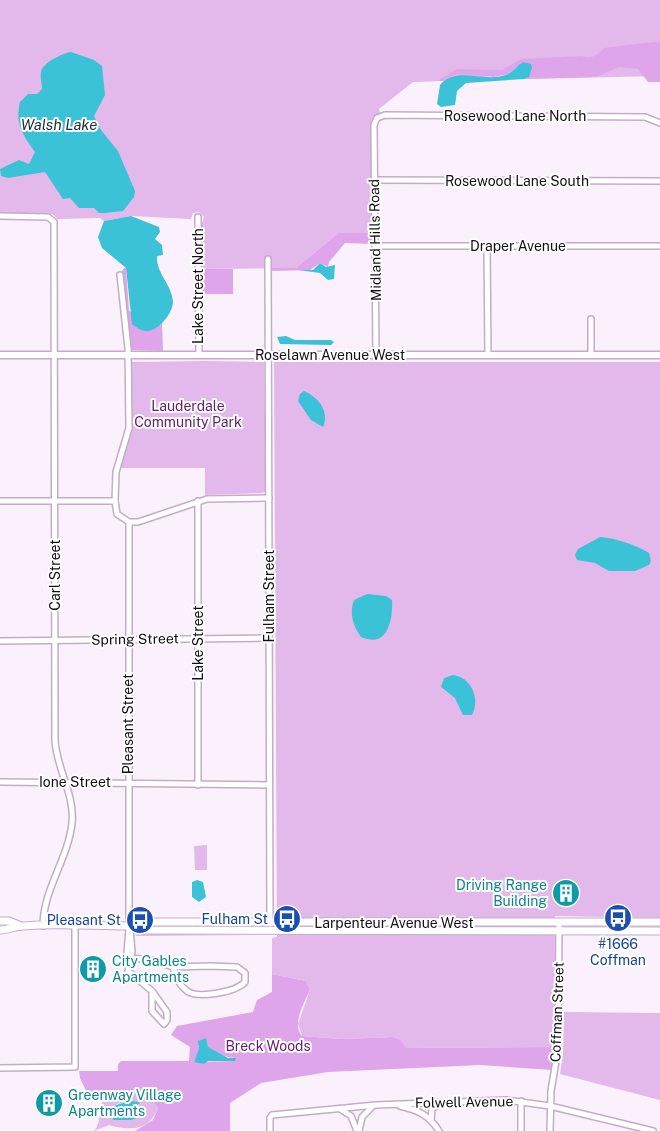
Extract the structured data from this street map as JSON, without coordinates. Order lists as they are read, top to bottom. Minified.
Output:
{"streets":{"main road":["Larpenteur Avenue West"],"street":["Rosewood Lane North","Rosewood Lane South","Midland Hills Road","Draper Avenue","Lake Street North","Roselawn Avenue West","Carl Street","Fulham Street","Spring Street","Lake Street","Pleasant Street","Ione Street","Coffman Street","Folwell Avenue"]},"crossings":[["Rosewood Lane North","Midland Hills Road"],["Rosewood Lane South","Midland Hills Road"],["Midland Hills Road","Draper Avenue"],["Midland Hills Road","Roselawn Avenue West"],["Lake Street North","Roselawn Avenue West"],["Roselawn Avenue West","Carl Street"],["Roselawn Avenue West","Fulham Street"],["Carl Street","Spring Street"],["Carl Street","Ione Street"],["Carl Street","Larpenteur Avenue West"],["Fulham Street","Spring Street"],["Fulham Street","Ione Street"],["Fulham Street","Larpenteur Avenue West"],["Spring Street","Lake Street"],["Spring Street","Pleasant Street"],["Lake Street","Ione Street"],["Pleasant Street","Ione Street"],["Pleasant Street","Larpenteur Avenue West"],["Larpenteur Avenue West","Coffman Street"],["Coffman Street","Folwell Avenue"]],"water":["Walsh Lake"],"parks":["Lauderdale Community Park","Breck Woods"],"places":{"building":["Driving Range Building","City Gables Apartments","Greenway Village Apartments"],"bus stop":["#1666 Coffman","Fulham St","Pleasant St"]}}
